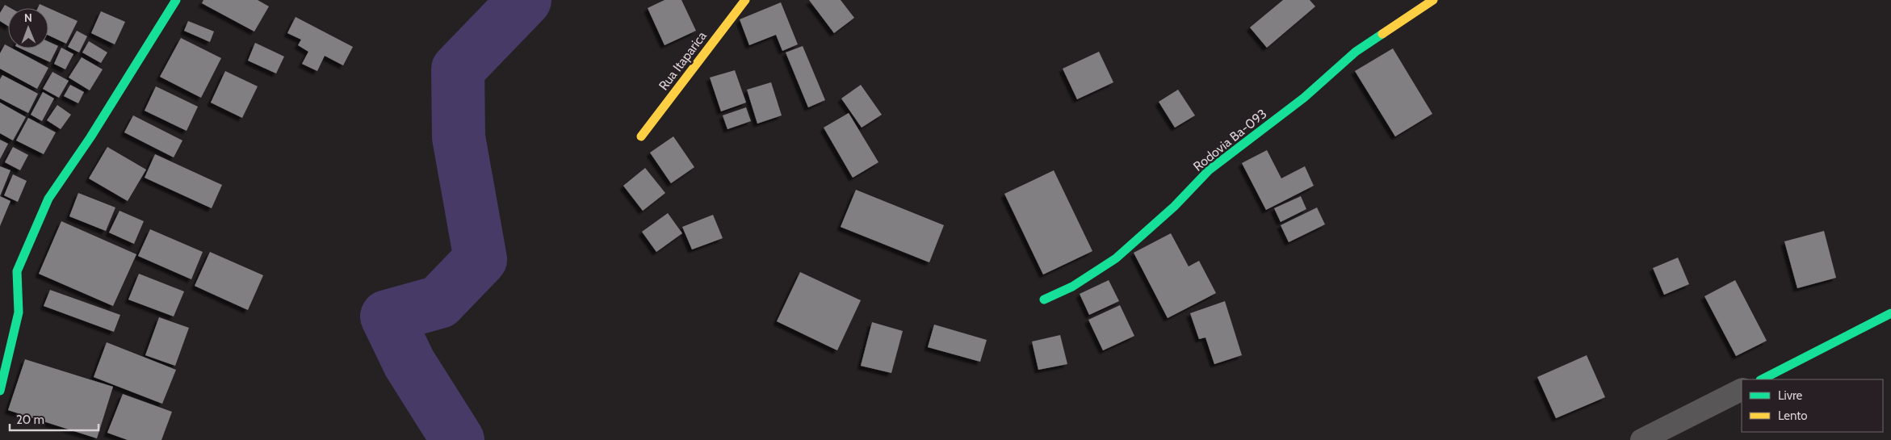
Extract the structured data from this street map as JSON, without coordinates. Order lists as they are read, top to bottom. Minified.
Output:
{"streets":{"street":["Rua Itaparica","Rodovia Ba-093"]},"legend":["Livre","Lento"],"scale_bar":"20 m","north":"top"}
